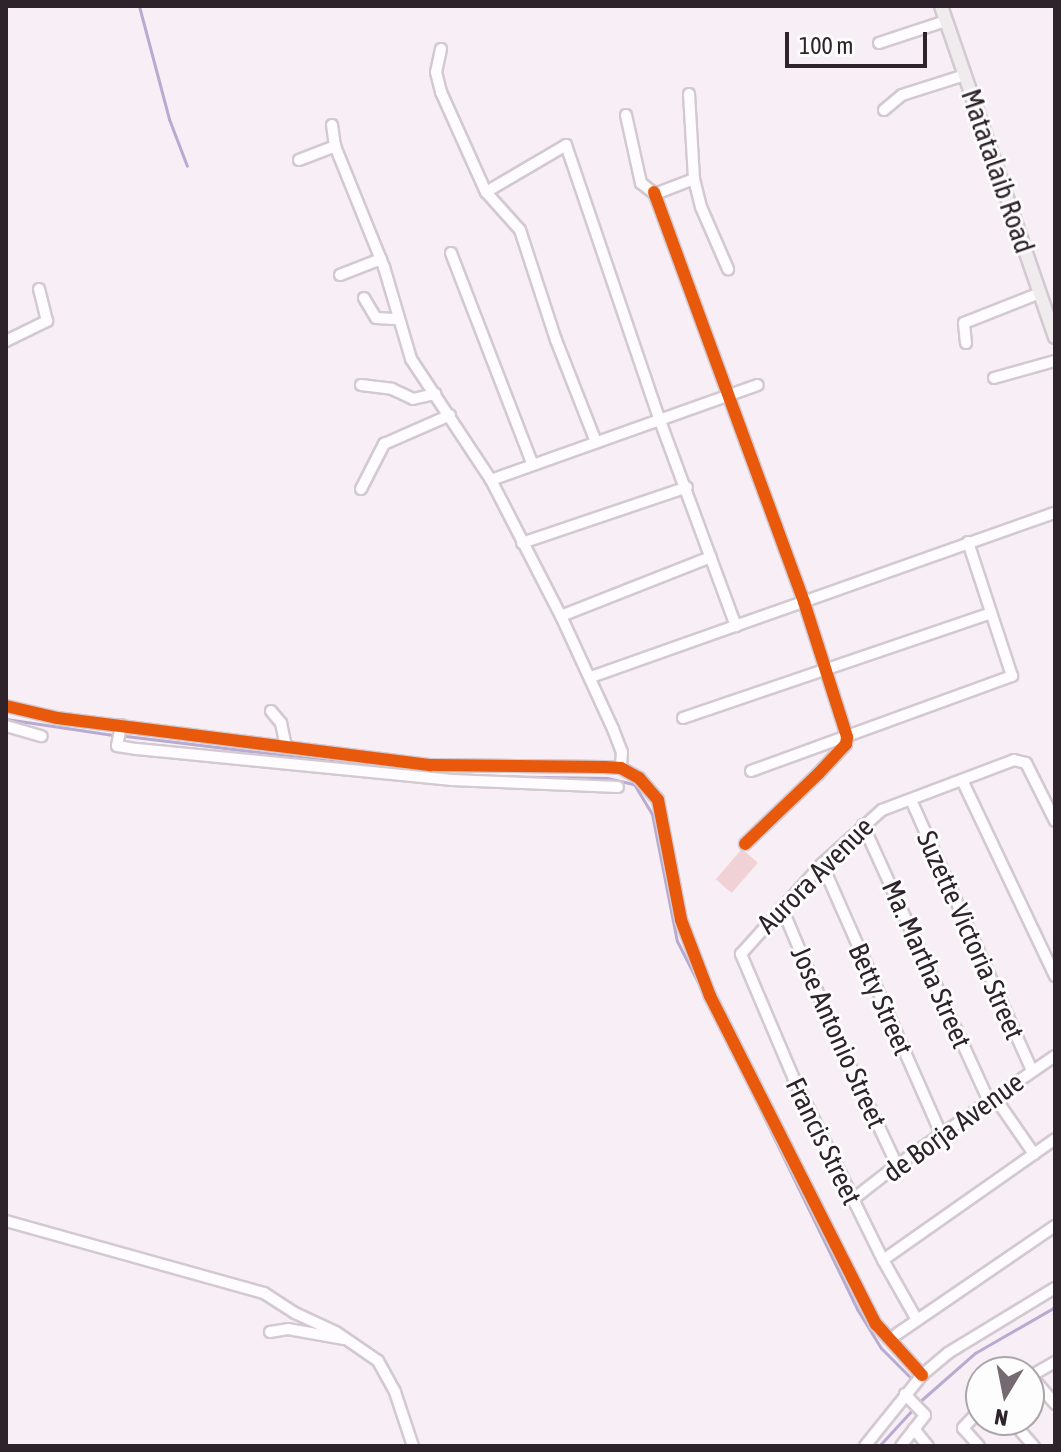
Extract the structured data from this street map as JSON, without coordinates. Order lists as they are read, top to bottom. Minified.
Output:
{"streets":{"main road":["Matatalaib Road"],"street":["Aurora Avenue","Suzette Victoria Street","Ma. Martha Street","Betty Street","Jose Antonio Street","de Borja Avenue","Francis Street"]},"crossings":[["Aurora Avenue","Suzette Victoria Street"],["Aurora Avenue","Ma. Martha Street"],["Aurora Avenue","Betty Street"],["Aurora Avenue","Jose Antonio Street"],["Aurora Avenue","Francis Street"],["Suzette Victoria Street","de Borja Avenue"],["Ma. Martha Street","de Borja Avenue"],["Betty Street","de Borja Avenue"],["Jose Antonio Street","de Borja Avenue"],["de Borja Avenue","Francis Street"]],"scale_bar":"100 m","north":"bottom"}
